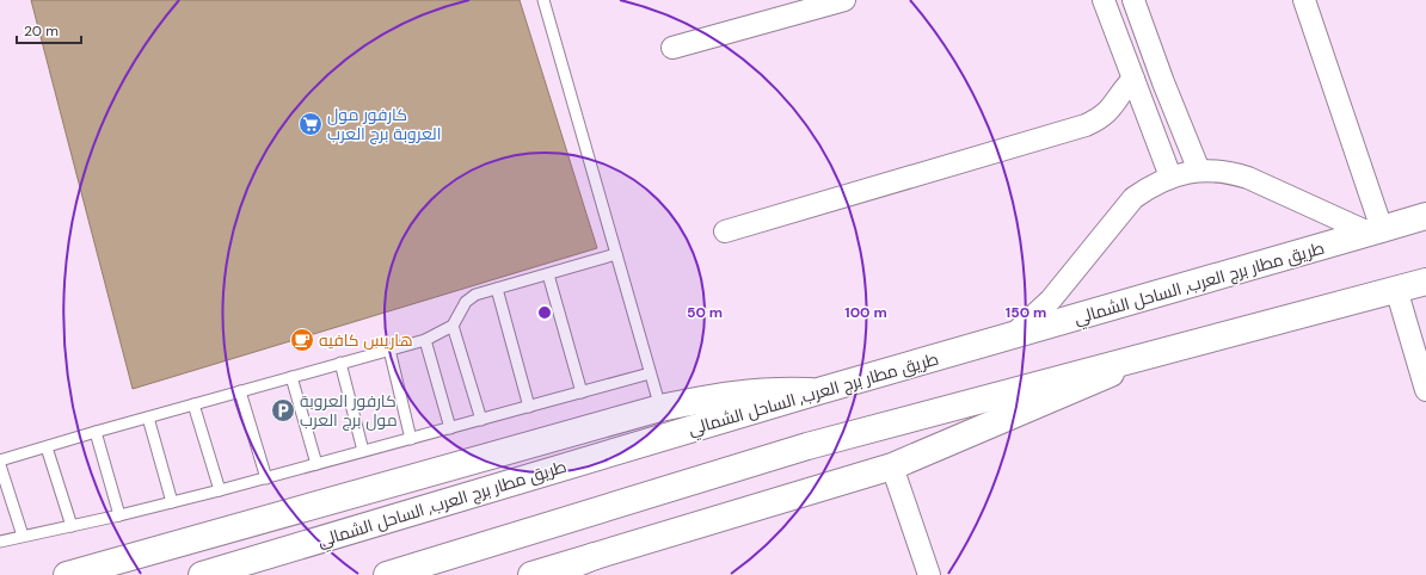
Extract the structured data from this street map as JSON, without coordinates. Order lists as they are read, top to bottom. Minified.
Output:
{"streets":{"main road":["طريق مطار برج العرب, الساحل الشمالي"]},"places":{"supermarket":["كارفور مول العروبة برج العرب"],"cafe":["هاريس كافيه"],"parking":["كارفور العروبة مول برج العرب"]},"scale_bar":"20 m","rings":["50 m","100 m","150 m"]}
